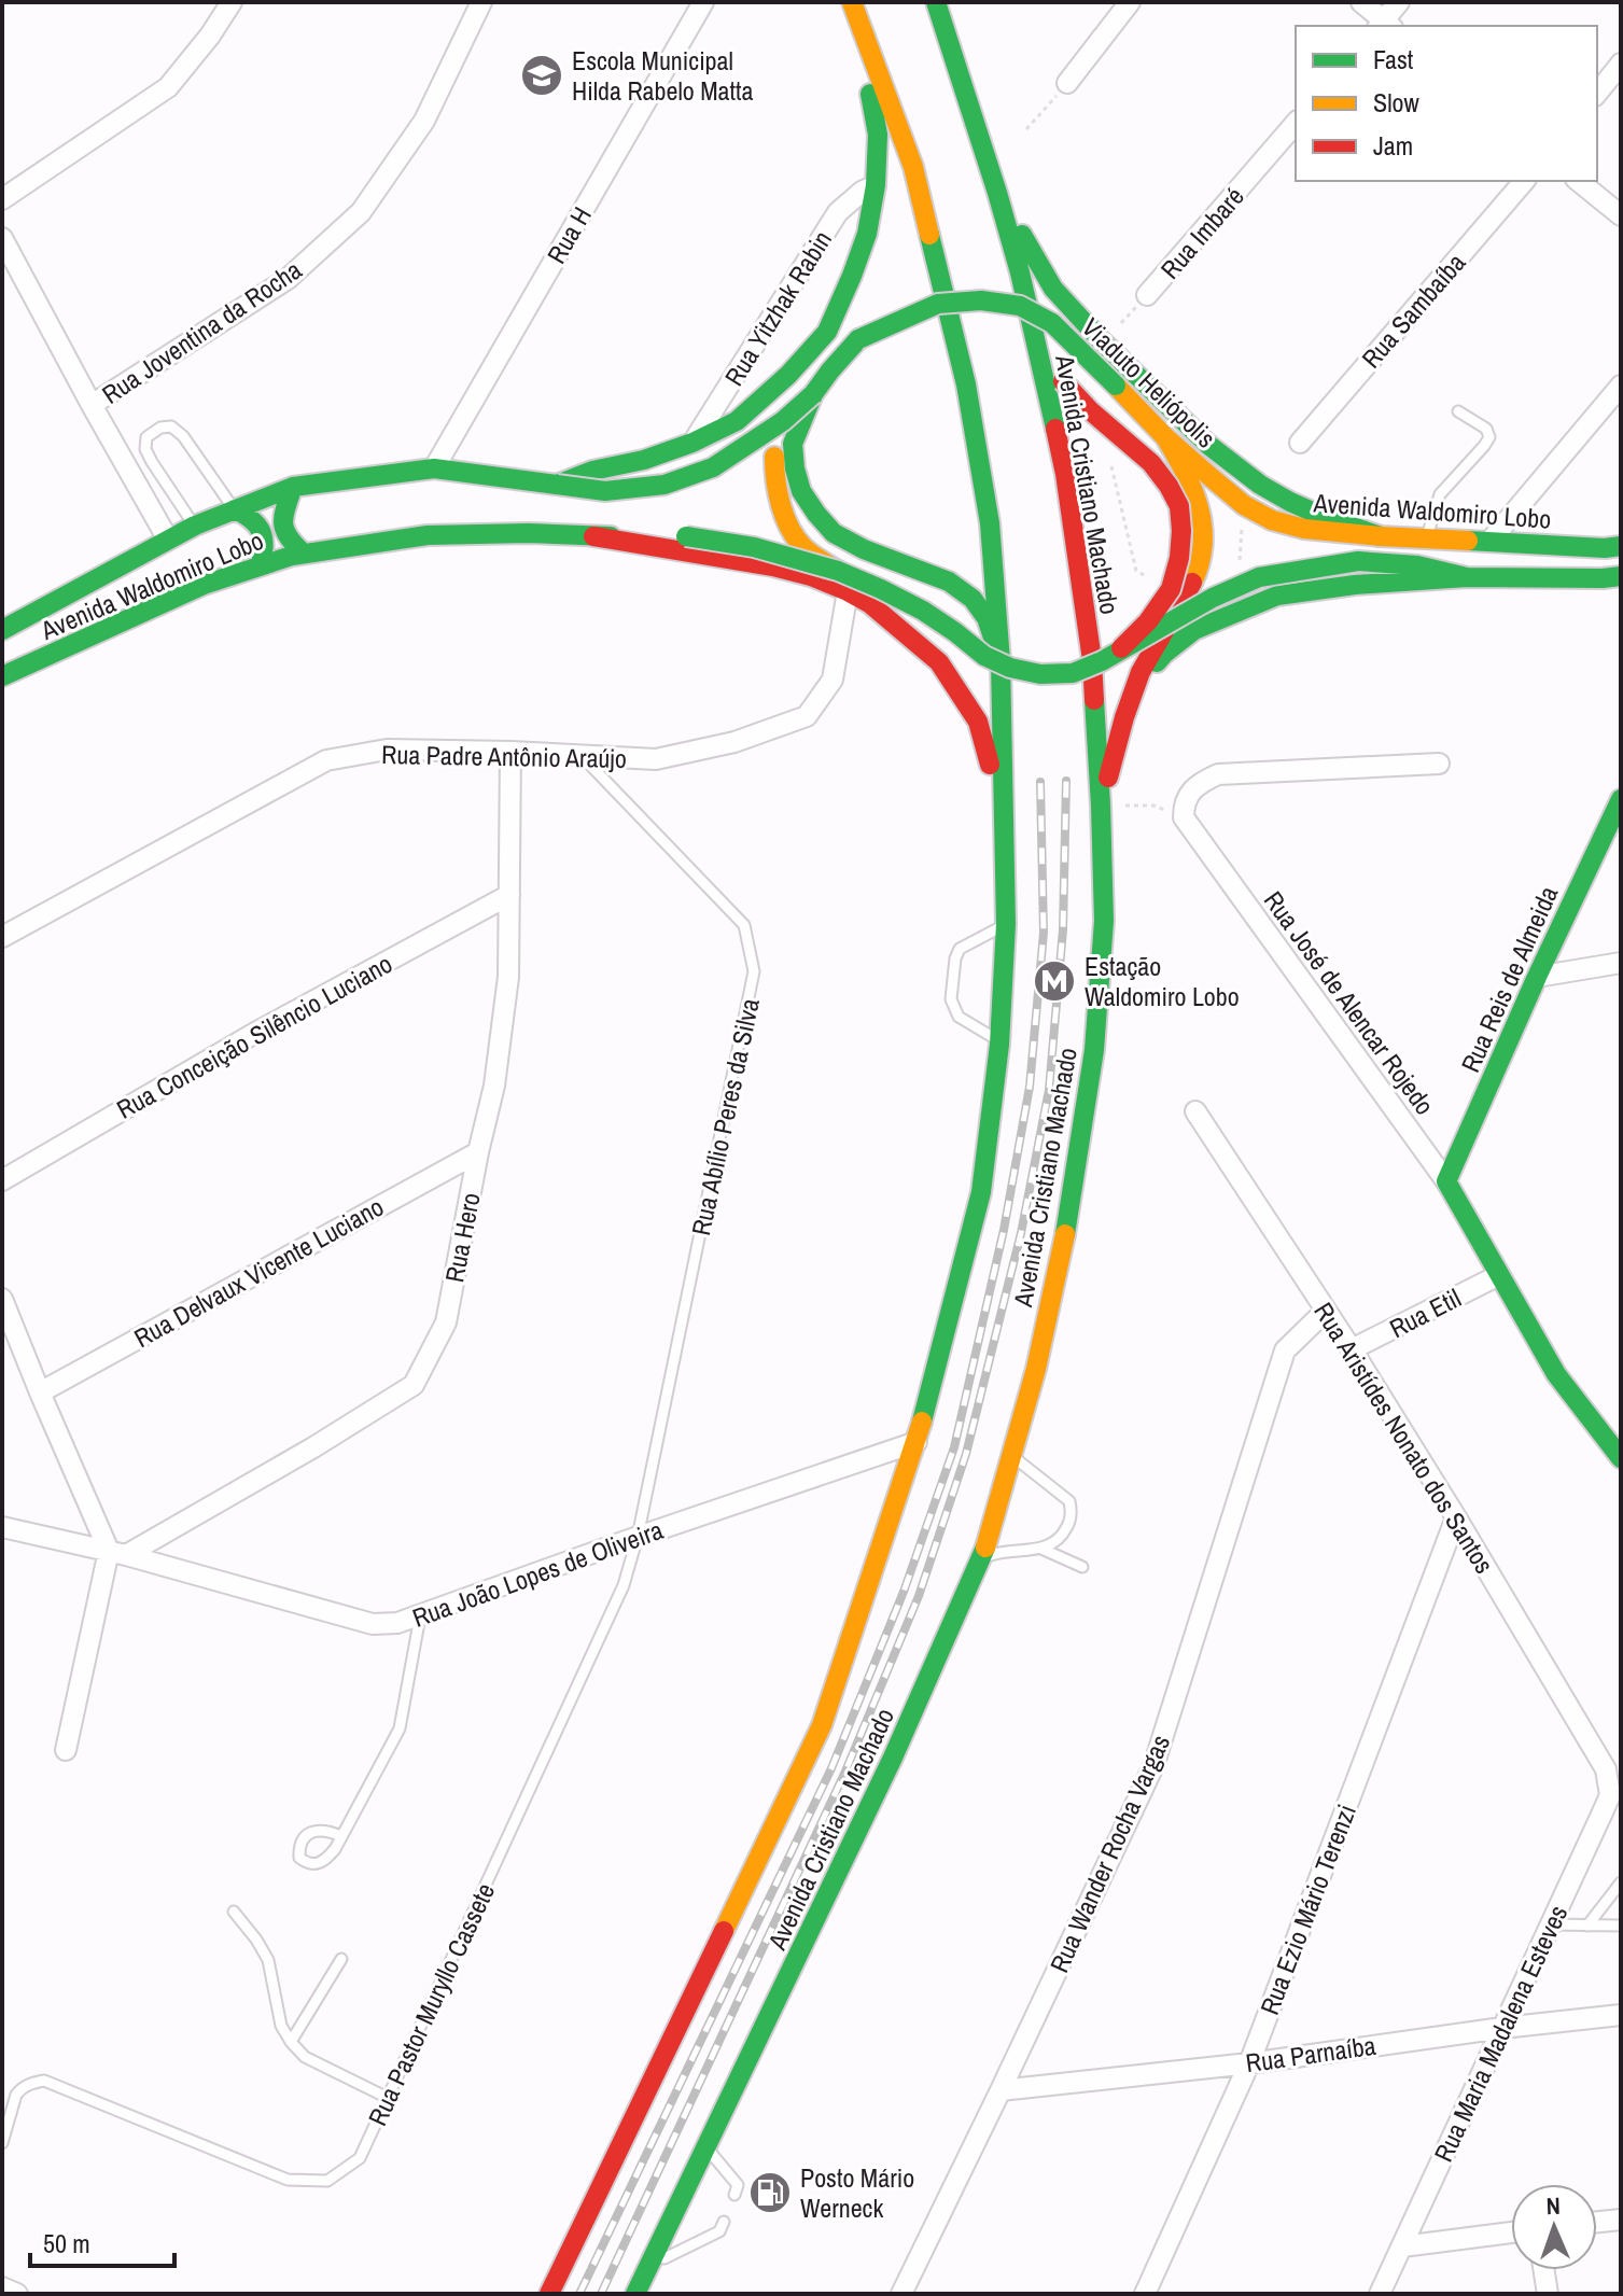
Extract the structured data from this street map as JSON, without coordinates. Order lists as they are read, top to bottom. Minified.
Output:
{"streets":{"main road":["Viaduto Heliópolis","Avenida Cristiano Machado","Avenida Waldomiro Lobo","Rua Reis de Almeida","Rua José de Alencar Rojedo"],"street":["Rua Imbaré","Rua H","Rua Yitzhak Rabin","Rua Sambaíba","Rua Joventina da Rocha","Rua Padre Antônio Araújo","Rua Conceição Silêncio Luciano","Rua Hero","Rua Delvaux Vicente Luciano","Rua Etil","Rua Aristídes Nonato dos Santos","Rua João Lopes de Oliveira","Rua Wander Rocha Vargas","Rua Ezio Mário Terenzi","Rua Maria Madalena Esteves","Rua Parnaíba"],"lane":["Rua Abílio Peres da Silva","Rua Pastor Muryllo Cassete"]},"crossings":[["Rua H","Avenida Waldomiro Lobo"],["Viaduto Heliópolis","Avenida Waldomiro Lobo"],["Avenida Cristiano Machado","Rua João Lopes de Oliveira"],["Rua Padre Antônio Araújo","Rua Abílio Peres da Silva"],["Rua Padre Antônio Araújo","Rua Hero"],["Rua Reis de Almeida","Rua José de Alencar Rojedo"],["Rua José de Alencar Rojedo","Rua Etil"],["Rua Conceição Silêncio Luciano","Rua Hero"],["Rua Abílio Peres da Silva","Rua João Lopes de Oliveira"],["Rua Abílio Peres da Silva","Rua Pastor Muryllo Cassete"],["Rua Hero","Rua Delvaux Vicente Luciano"],["Rua Hero","Rua João Lopes de Oliveira"],["Rua Etil","Rua Aristídes Nonato dos Santos"],["Rua Aristídes Nonato dos Santos","Rua Wander Rocha Vargas"],["Rua Aristídes Nonato dos Santos","Rua Ezio Mário Terenzi"],["Rua Aristídes Nonato dos Santos","Rua Maria Madalena Esteves"],["Rua João Lopes de Oliveira","Rua Pastor Muryllo Cassete"],["Rua Wander Rocha Vargas","Rua Parnaíba"],["Rua Ezio Mário Terenzi","Rua Parnaíba"],["Rua Maria Madalena Esteves","Rua Parnaíba"]],"places":{"school or university":["Escola Municipal Hilda Rabelo Matta"],"metro station":["Estação Waldomiro Lobo"],"fuel station":["Posto Mário Werneck"]},"legend":["Fast","Slow","Jam"],"scale_bar":"50 m","north":"top"}
